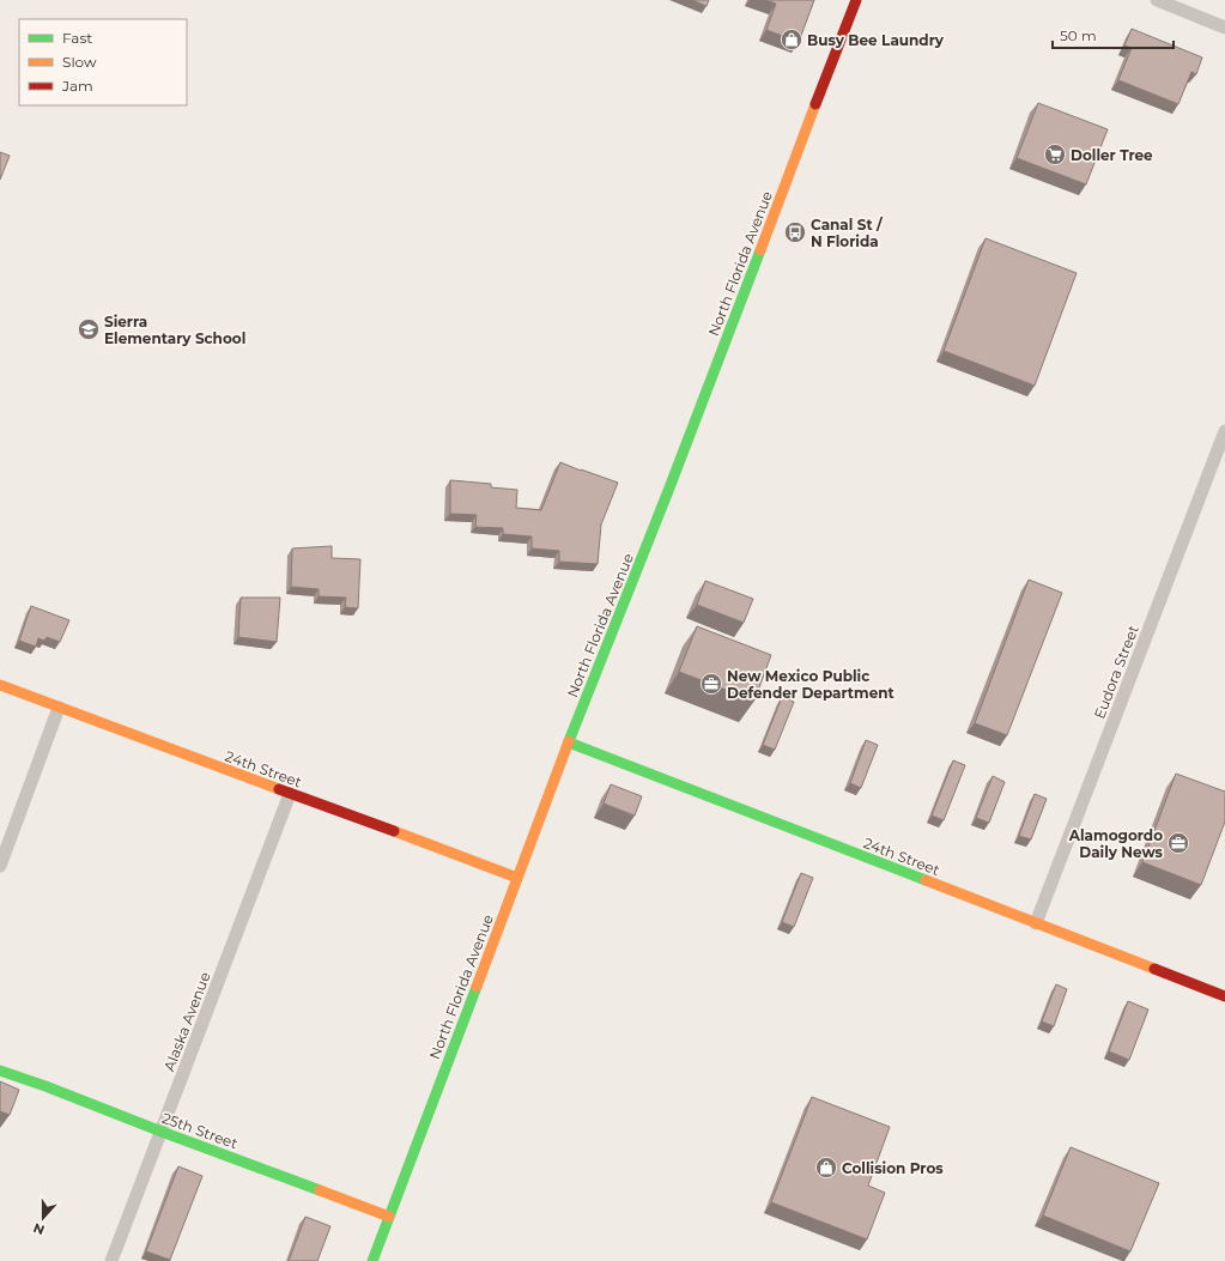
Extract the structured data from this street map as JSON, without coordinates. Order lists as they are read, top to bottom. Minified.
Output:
{"streets":{"street":["North Florida Avenue","Eudora Street","24th Street","Alaska Avenue","25th Street"]},"crossings":[["North Florida Avenue","24th Street"],["North Florida Avenue","25th Street"],["Eudora Street","24th Street"],["24th Street","Alaska Avenue"],["Alaska Avenue","25th Street"]],"places":{"shop":["Busy Bee Laundry","Collision Pros"],"supermarket":["Doller Tree"],"bus stop":["Canal St / N Florida"],"school or university":["Sierra Elementary School"],"office":["New Mexico Public Defender Department","Alamogordo Daily News"]},"legend":["Fast","Slow","Jam"],"scale_bar":"50 m","north":"bottom"}
